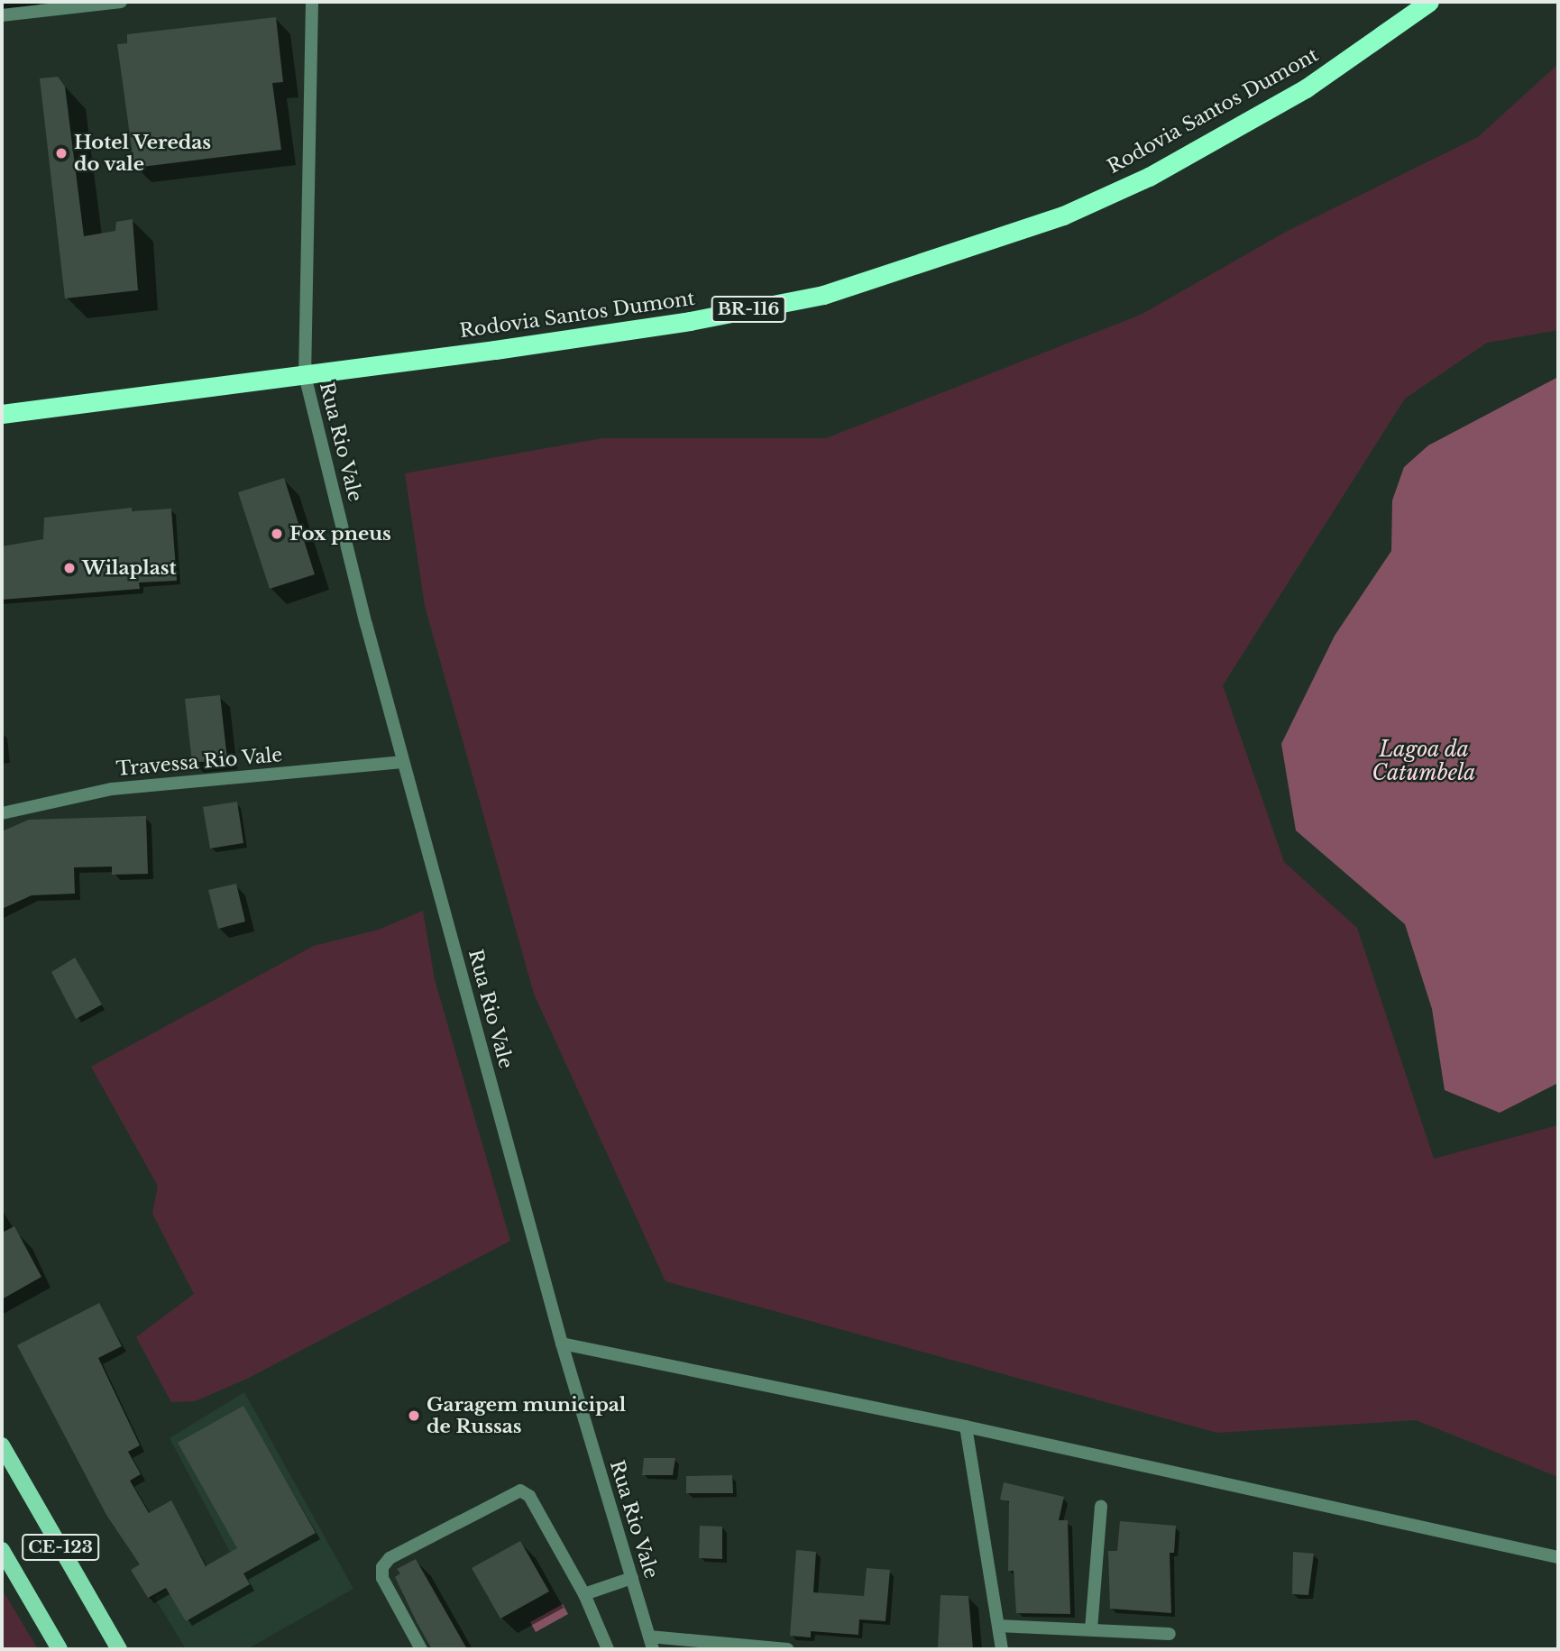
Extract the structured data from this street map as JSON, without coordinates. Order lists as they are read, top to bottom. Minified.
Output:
{"streets":{"highway":["Rodovia Santos Dumont","BR-116"],"main road":["CE-123"],"street":["Rua Rio Vale","Travessa Rio Vale"]},"crossings":[["Rodovia Santos Dumont","Rua Rio Vale"],["Rua Rio Vale","Travessa Rio Vale"]],"water":["Lagoa da Catumbela"],"places":["Hotel Veredas do vale","Fox pneus","Wilaplast","Garagem municipal de Russas"]}
